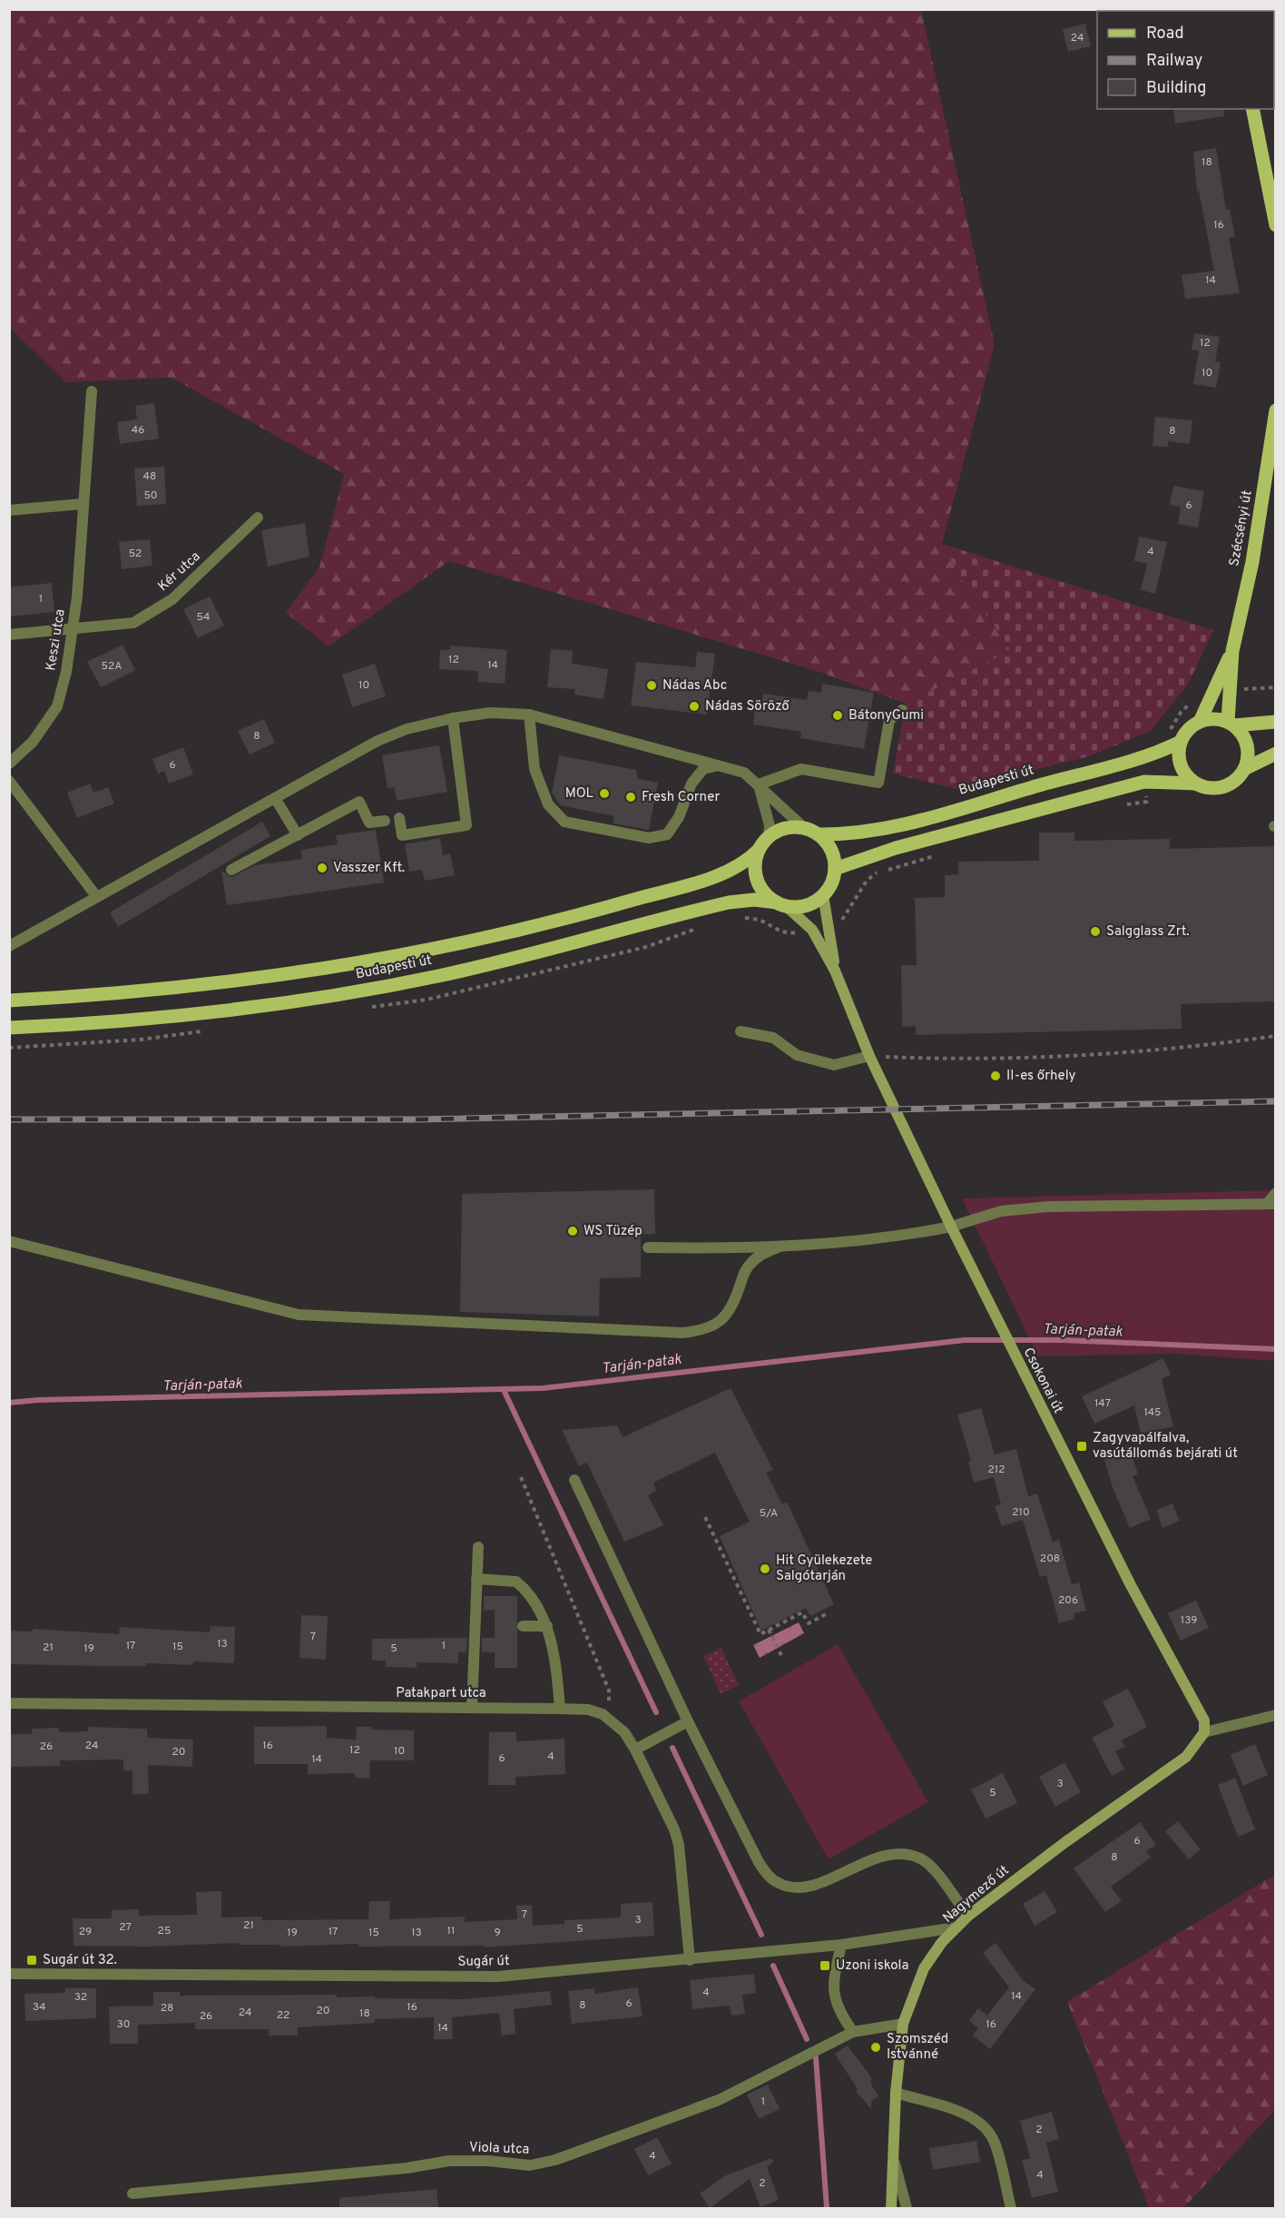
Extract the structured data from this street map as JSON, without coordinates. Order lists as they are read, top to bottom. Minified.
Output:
{"streets":{"main road":["Szécsényi út","Budapesti út","Csokonai út","Nagymező út"],"street":["Kér utca","Keszi utca","Patakpart utca","Sugár út","Viola utca"]},"crossings":[["Szécsényi út","Budapesti út"],["Kér utca","Keszi utca"],["Csokonai út","Nagymező út"],["Patakpart utca","Sugár út"],["Nagymező út","Sugár út"],["Nagymező út","Viola utca"]],"water":["Tarján-patak"],"places":{"other":["Nádas Abc","Nádas Söröző","BátonyGumi","MOL","Fresh Corner","Vasszer Kft.","Salgglass Zrt.","II-es őrhely","WS Tüzép","Hit Gyülekezete Salgótarján","Szomszéd Istvánné"],"transit":["Zagyvapálfalva, vasútállomás bejárati út","Sugár út 32.","Uzoni iskola"]},"house_numbers":["24","18","16","14","12","10","46","8","48","50","6","4","52","1","54","12","14","52A","10","8","6","147","145","212","210","5/A","208","206","139","7","13","17","1","15","21","19","5","24","16","26","12","10","20","4","6","14","3","5","6","8","7","3","21","27","5","25","11","29","17","19","15","13","9","4","14","32","6","8","34","16","28","20","24","18","22","26","30","16","14","1","2","4","4","2"],"legend":["Road","Railway","Building"]}
